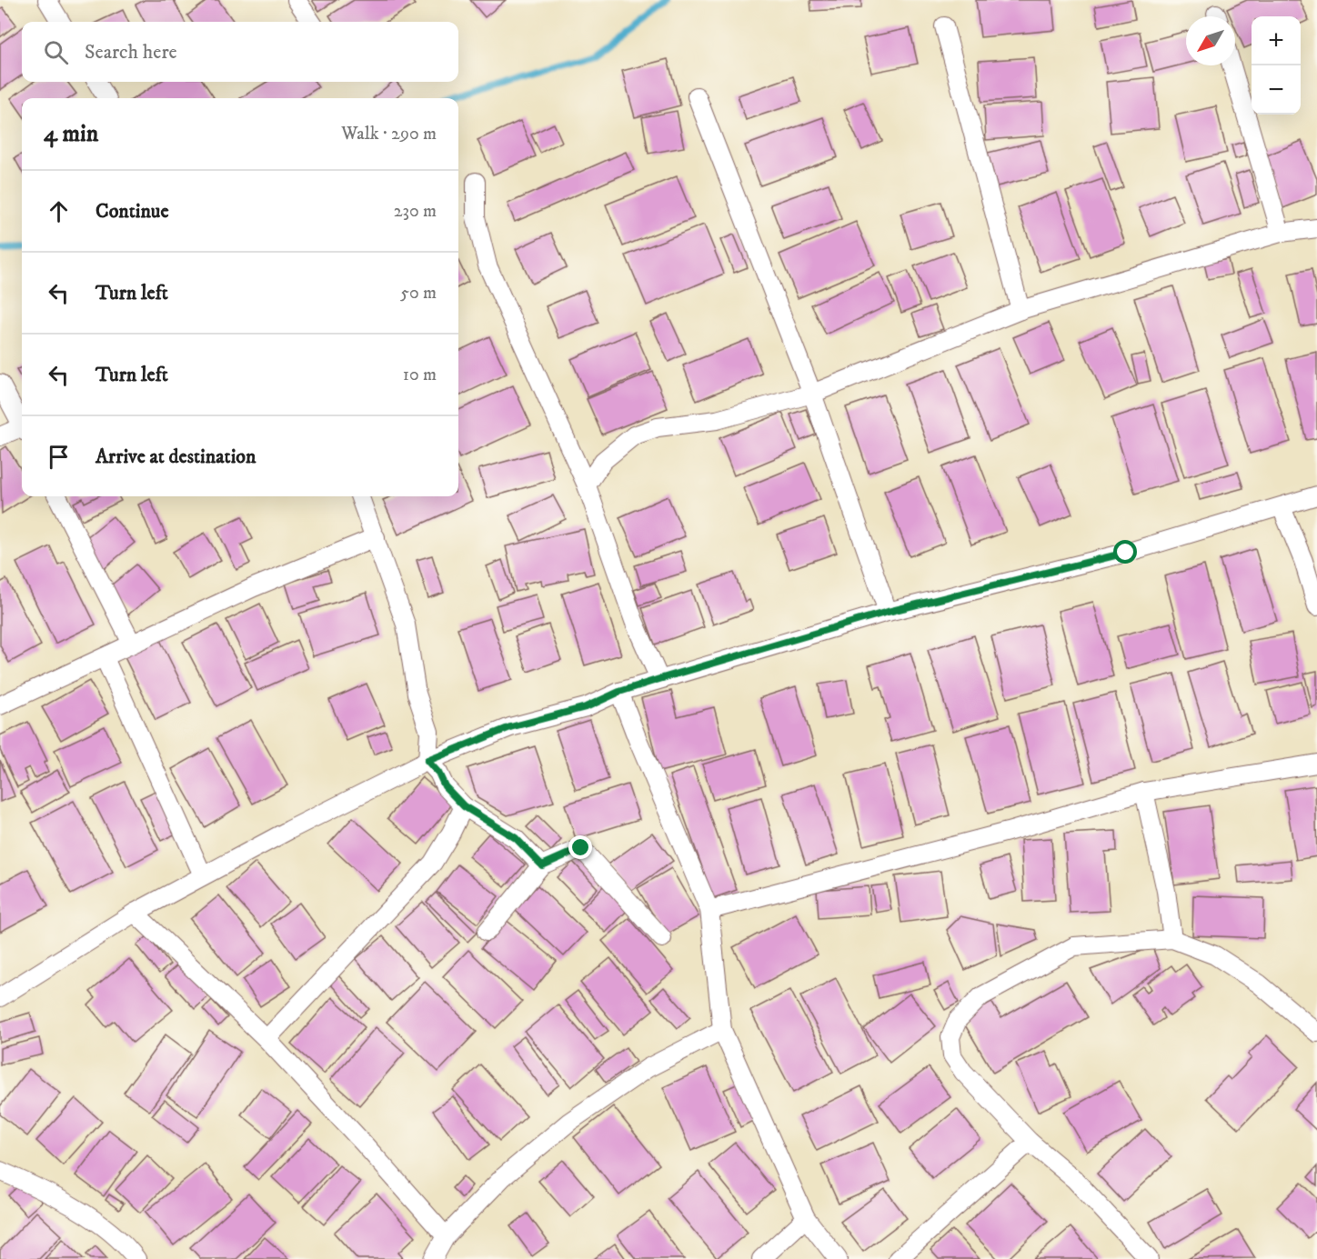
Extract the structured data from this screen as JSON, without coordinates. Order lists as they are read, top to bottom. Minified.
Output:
{"north":"bottom left","page":{"map_buttons":["+","−"],"search":"Search here","heading":["4 min","Walk · 290 m"],"list":[["Continue","230 m"],["Turn left","50 m"],["Turn left","10 m"],"Arrive at destination"]}}
